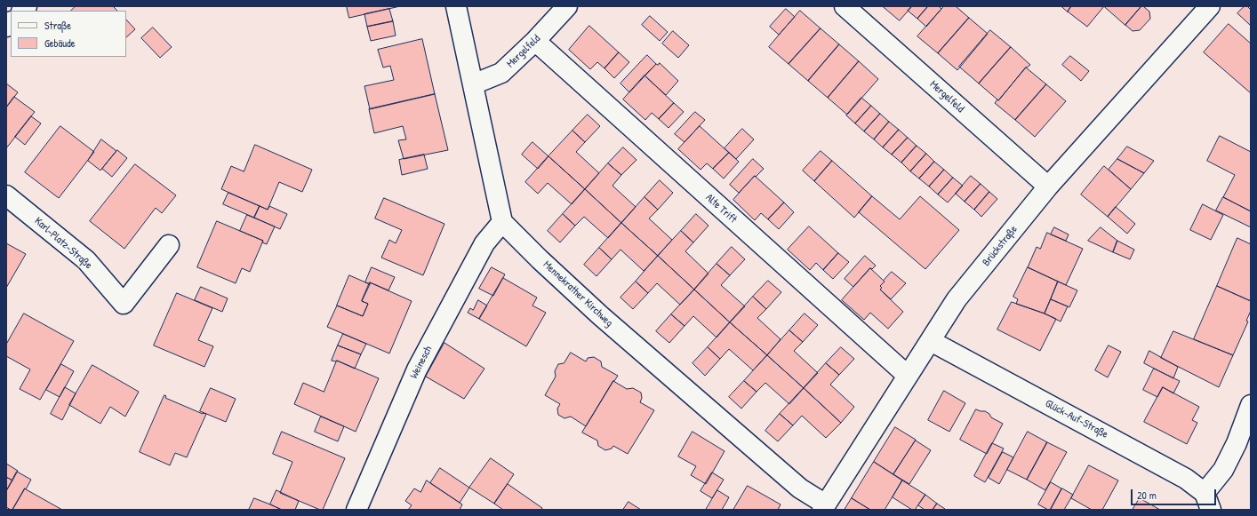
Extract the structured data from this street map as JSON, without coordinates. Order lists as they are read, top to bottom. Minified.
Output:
{"streets":{"street":["Mergelfeld","Alte Trift","Karl-Platz-Straße","Brückstraße","Mennekrather Kirchweg","Weinesch","Glück-Auf-Straße"]},"crossings":[["Mergelfeld","Alte Trift"],["Mergelfeld","Brückstraße"],["Alte Trift","Brückstraße"],["Brückstraße","Mennekrather Kirchweg"],["Brückstraße","Glück-Auf-Straße"],["Mennekrather Kirchweg","Weinesch"]],"legend":["Straße","Gebäude"],"scale_bar":"20 m"}
